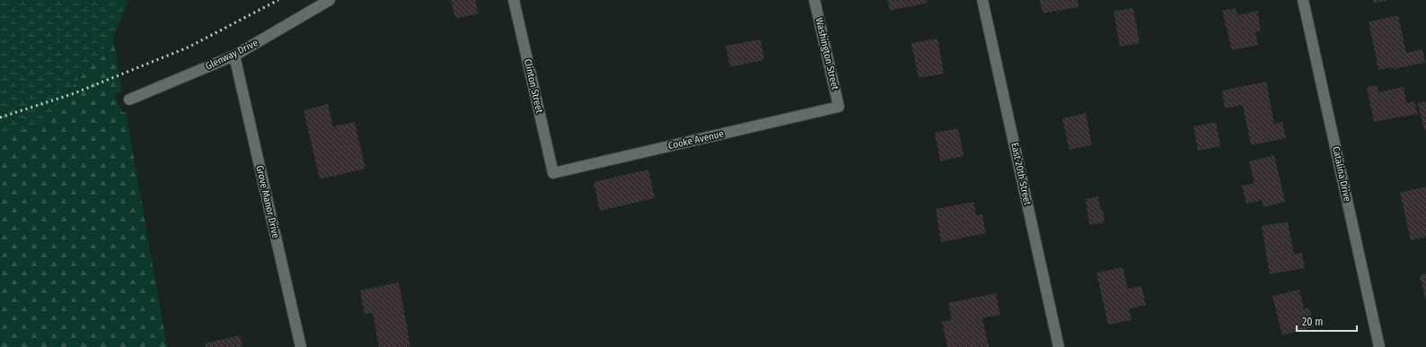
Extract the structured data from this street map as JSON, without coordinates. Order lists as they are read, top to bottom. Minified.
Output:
{"streets":{"street":["Washington Street","Glenway Drive","Clinton Street","Cooke Avenue","East 20th Street","Catalina Drive","Grove Manor Drive"]},"crossings":[["Washington Street","Cooke Avenue"],["Glenway Drive","Grove Manor Drive"],["Clinton Street","Cooke Avenue"]],"scale_bar":"20 m"}
